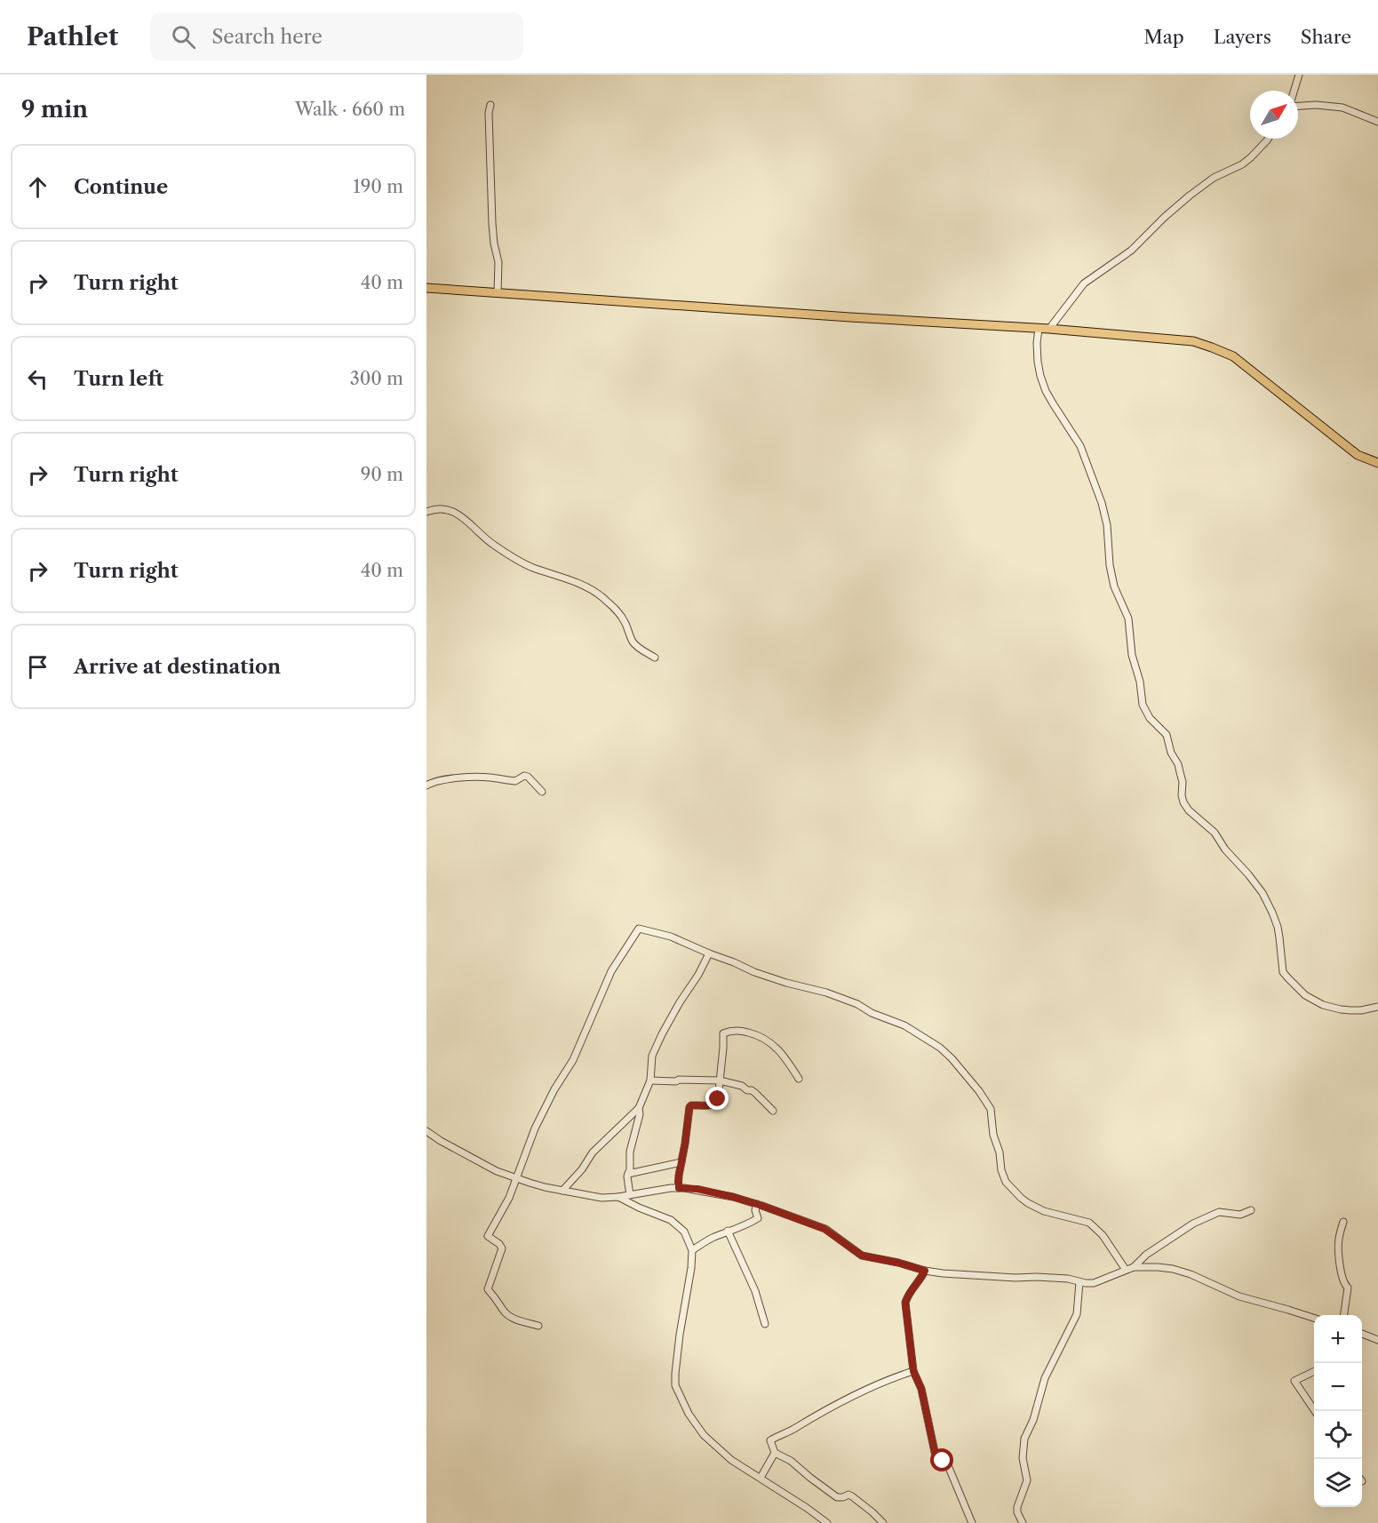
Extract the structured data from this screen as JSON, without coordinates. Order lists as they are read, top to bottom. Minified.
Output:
{"north":"top right","page":{"header":"Pathlet","search":"Search here","nav":["Map","Layers","Share"],"heading":["9 min","Walk · 660 m"],"list":[["Continue","190 m"],["Turn right","40 m"],["Turn left","300 m"],["Turn right","90 m"],["Turn right","40 m"],"Arrive at destination"],"map_buttons":["+","−"]}}
